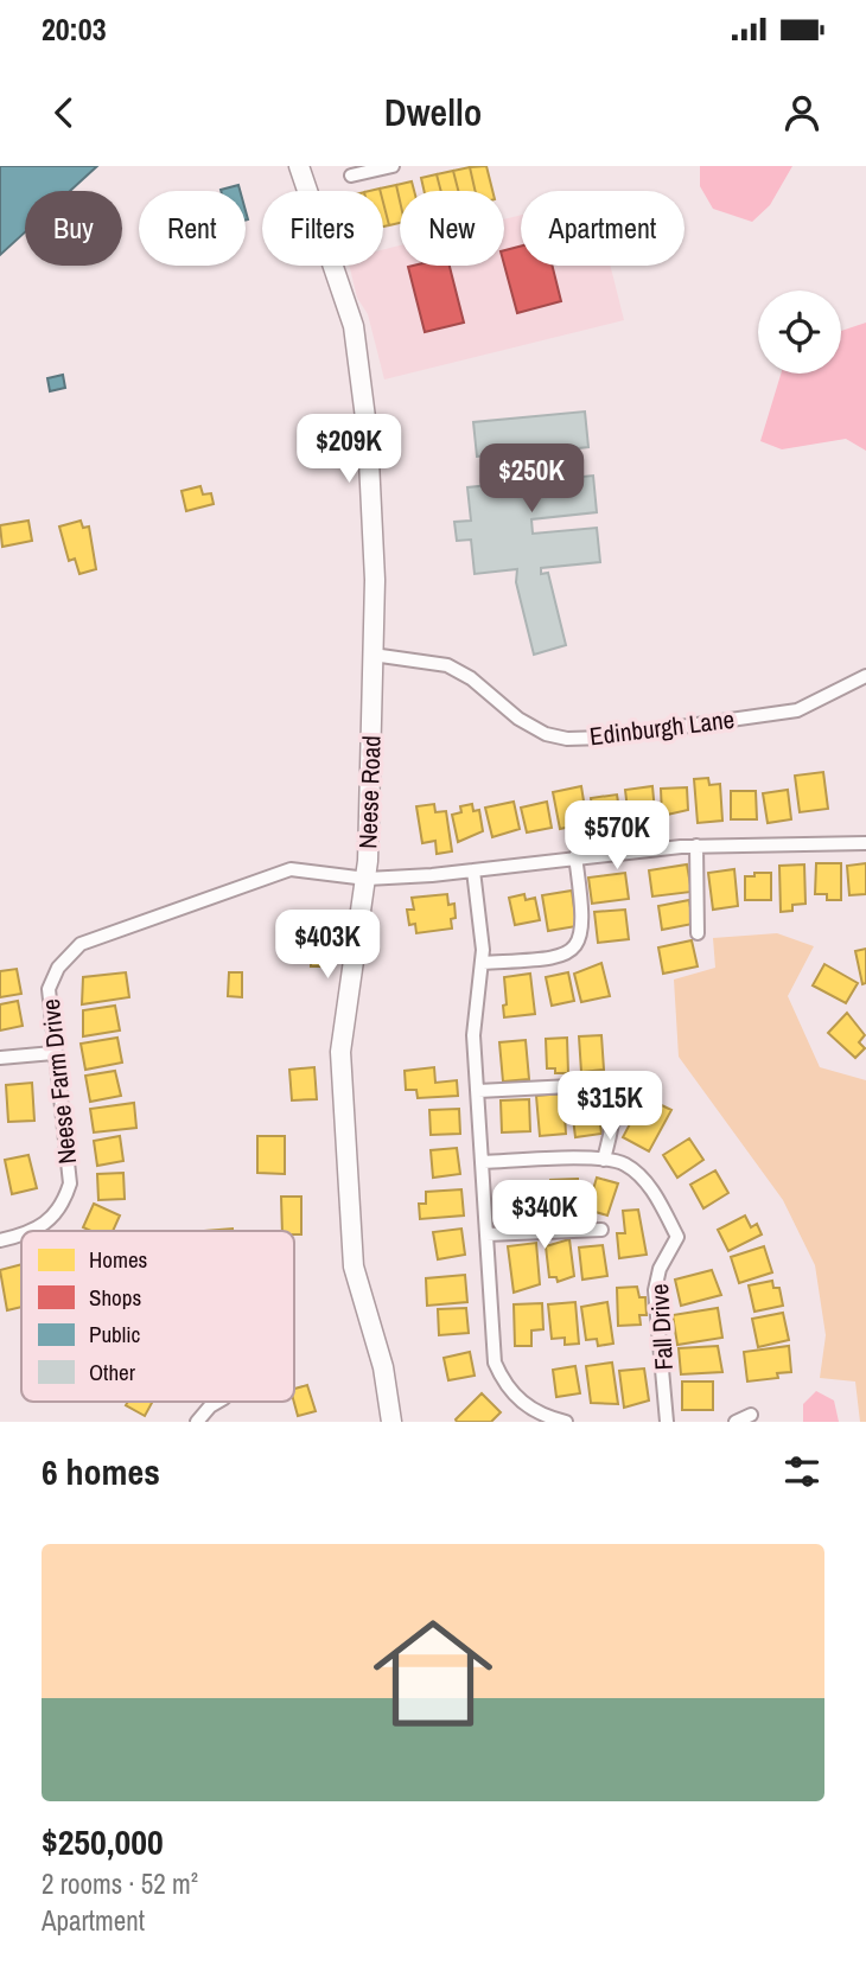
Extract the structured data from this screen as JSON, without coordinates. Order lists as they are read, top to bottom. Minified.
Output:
{"streets":{"street":["Edinburgh Lane","Neese Road","Neese Farm Drive","Fall Drive"]},"crossings":[["Edinburgh Lane","Neese Road"],["Neese Road","Neese Farm Drive"]],"legend":["Homes","Shops","Public","Other"],"page":{"status":"20:03","header":"Dwello","chip":["Buy","Rent","Filters","New","Apartment"],"price":["$209K","$250K","$570K","$403K","$315K","$340K"],"heading":"6 homes","list":[{"name":"$250,000","note":"2 rooms · 52 m² · Apartment"}]}}
